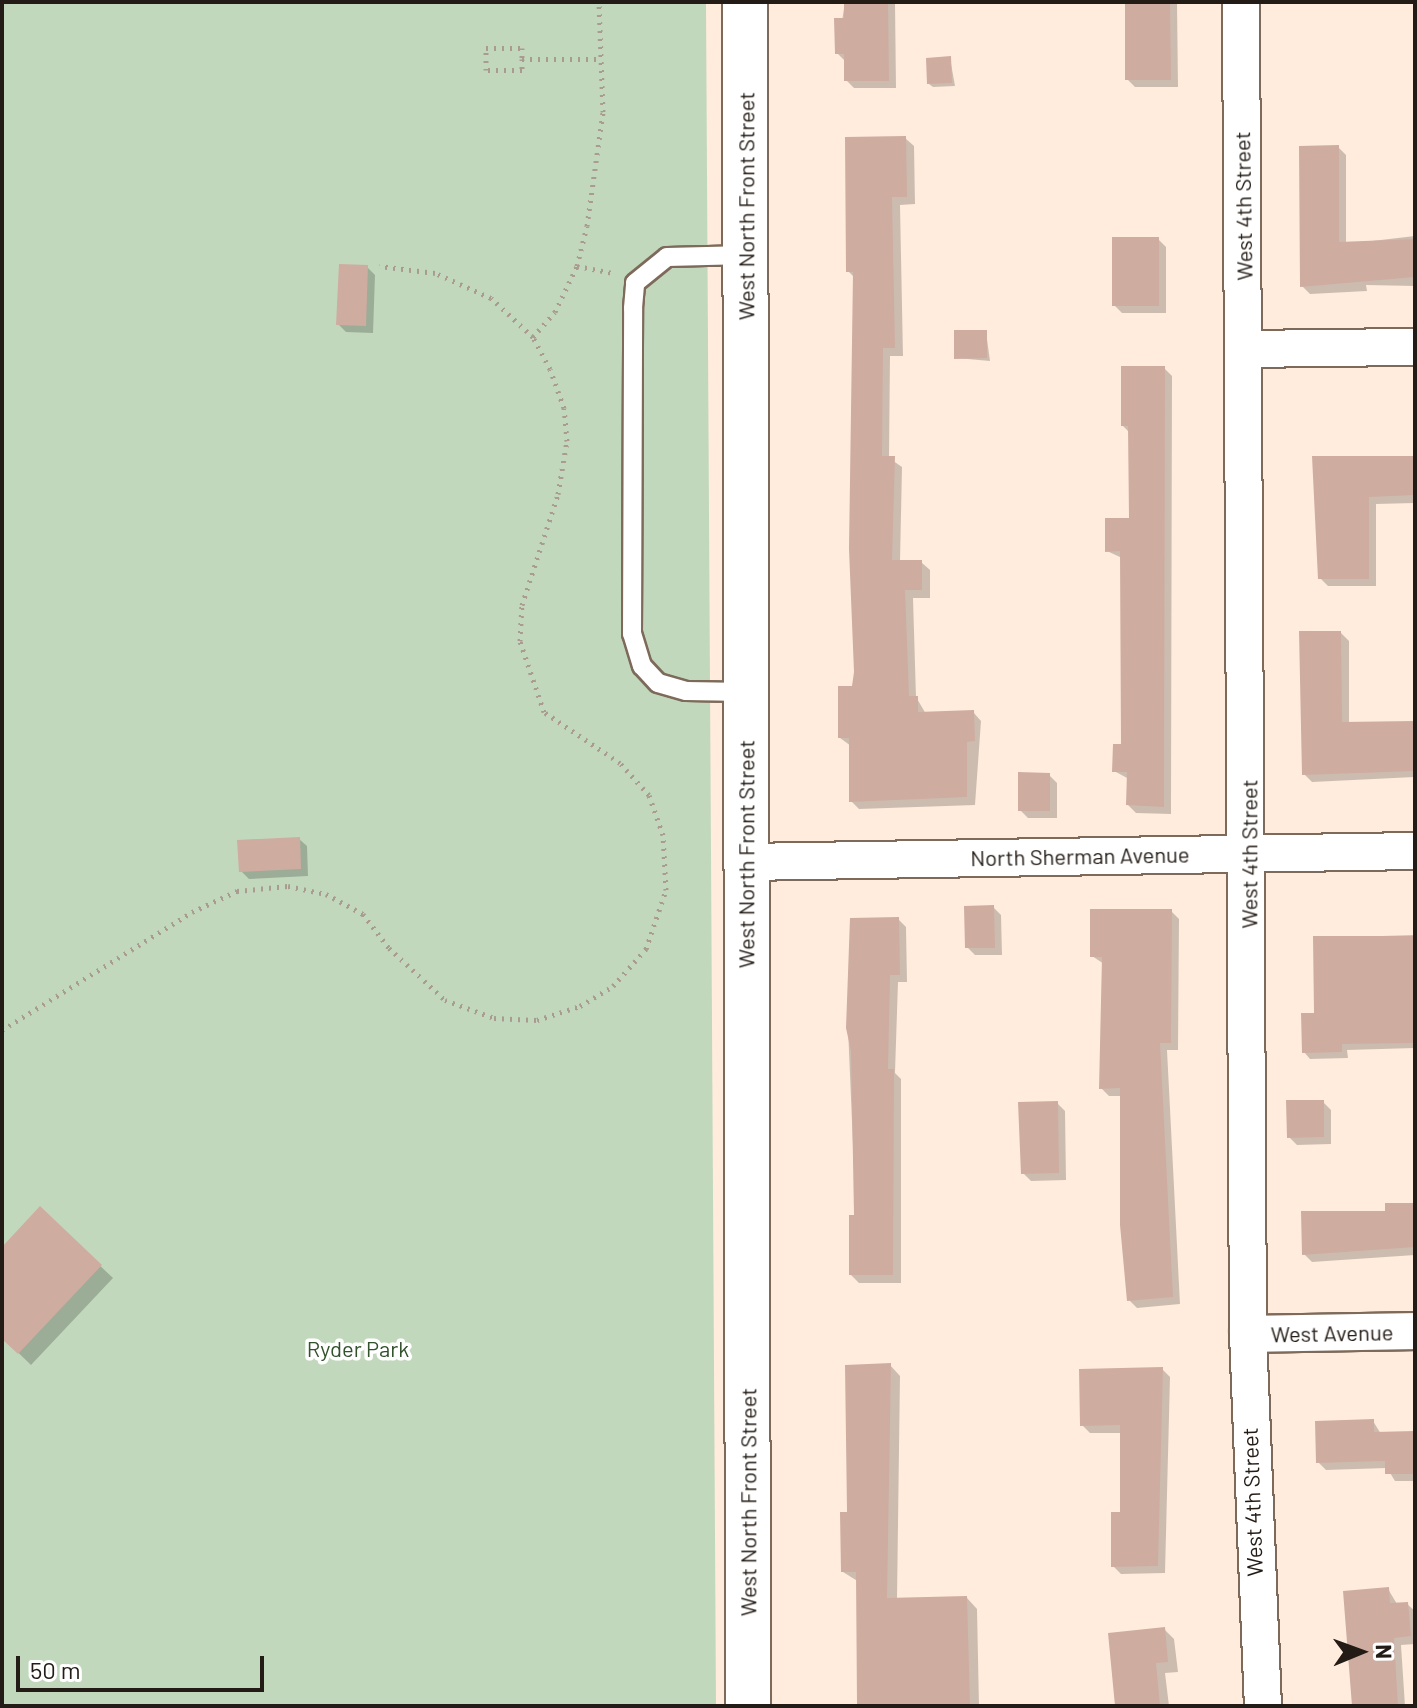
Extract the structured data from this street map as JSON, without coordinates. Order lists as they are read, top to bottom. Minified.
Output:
{"streets":{"street":["West North Front Street","West 4th Street","North Sherman Avenue","West Avenue"]},"crossings":[["West North Front Street","North Sherman Avenue"],["West 4th Street","North Sherman Avenue"],["West 4th Street","West Avenue"]],"parks":["Ryder Park"],"scale_bar":"50 m","north":"right"}
